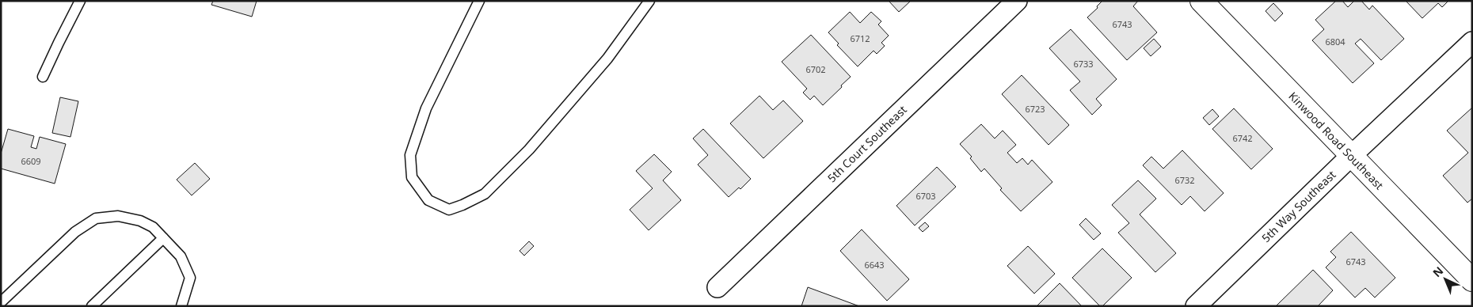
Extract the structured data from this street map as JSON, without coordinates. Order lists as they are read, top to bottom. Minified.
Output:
{"streets":{"street":["Kinwood Road Southeast","5th Court Southeast","5th Way Southeast"]},"crossings":[["Kinwood Road Southeast","5th Way Southeast"]],"house_numbers":["6743","6712","6804","6733","6702","6723","6742","6609","6732","6703","6743","6643"],"north":"top left"}
